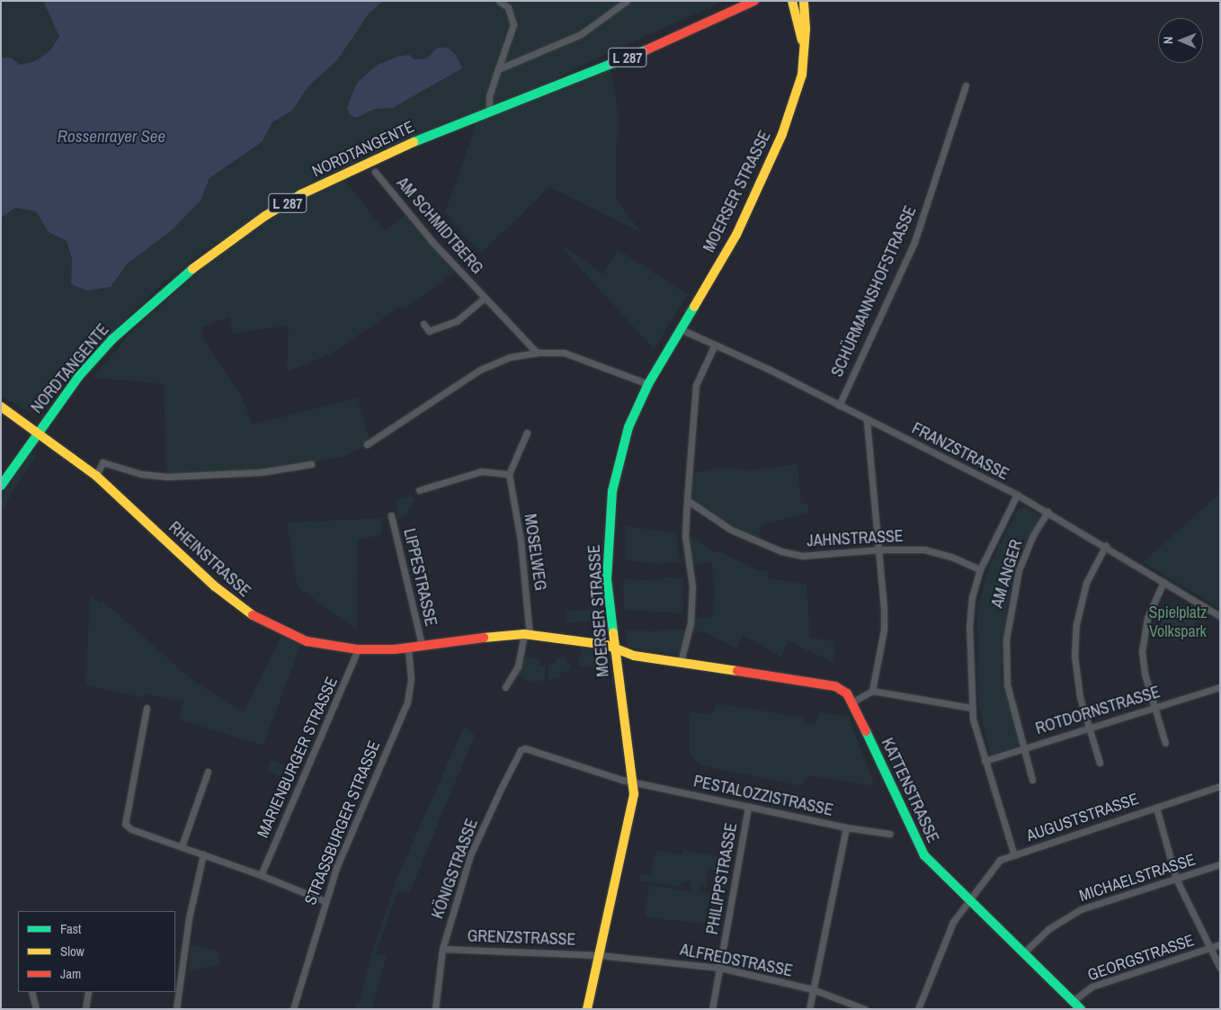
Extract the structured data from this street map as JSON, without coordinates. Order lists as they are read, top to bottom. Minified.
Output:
{"streets":{"street":["L 287","NORDTANGENTE","MOERSER STRASSE","AM SCHMIDTBERG","SCHÜRMANNSHOFSTRASSE","FRANZSTRASSE","JAHNSTRASSE","MOSELWEG","RHEINSTRASSE","AM ANGER","LIPPESTRASSE","ROTDORNSTRASSE","MARIENBURGER STRASSE","KATTENSTRASSE","PESTALOZZISTRASSE","AUGUSTSTRASSE","STRASSBURGER STRASSE","KÖNIGSTRASSE","MICHAELSTRASSE","PHILIPPSTRASSE","GRENZSTRASSE","GEORGSTRASSE","ALFREDSTRASSE"]},"crossings":[["NORDTANGENTE","RHEINSTRASSE"],["MOERSER STRASSE","FRANZSTRASSE"],["MOERSER STRASSE","RHEINSTRASSE"],["MOERSER STRASSE","KATTENSTRASSE"],["MOERSER STRASSE","PESTALOZZISTRASSE"],["MOERSER STRASSE","GRENZSTRASSE"],["MOERSER STRASSE","ALFREDSTRASSE"],["SCHÜRMANNSHOFSTRASSE","FRANZSTRASSE"],["FRANZSTRASSE","AM ANGER"],["MOSELWEG","RHEINSTRASSE"],["RHEINSTRASSE","LIPPESTRASSE"],["RHEINSTRASSE","MARIENBURGER STRASSE"],["RHEINSTRASSE","KATTENSTRASSE"],["RHEINSTRASSE","STRASSBURGER STRASSE"],["AM ANGER","ROTDORNSTRASSE"],["KATTENSTRASSE","AUGUSTSTRASSE"],["KATTENSTRASSE","MICHAELSTRASSE"],["KATTENSTRASSE","GEORGSTRASSE"],["PESTALOZZISTRASSE","KÖNIGSTRASSE"],["PESTALOZZISTRASSE","PHILIPPSTRASSE"],["KÖNIGSTRASSE","GRENZSTRASSE"],["PHILIPPSTRASSE","ALFREDSTRASSE"],["GRENZSTRASSE","ALFREDSTRASSE"]],"water":["Rossenrayer See"],"parks":["Spielplatz Volkspark"],"legend":["Fast","Slow","Jam"],"north":"left"}
